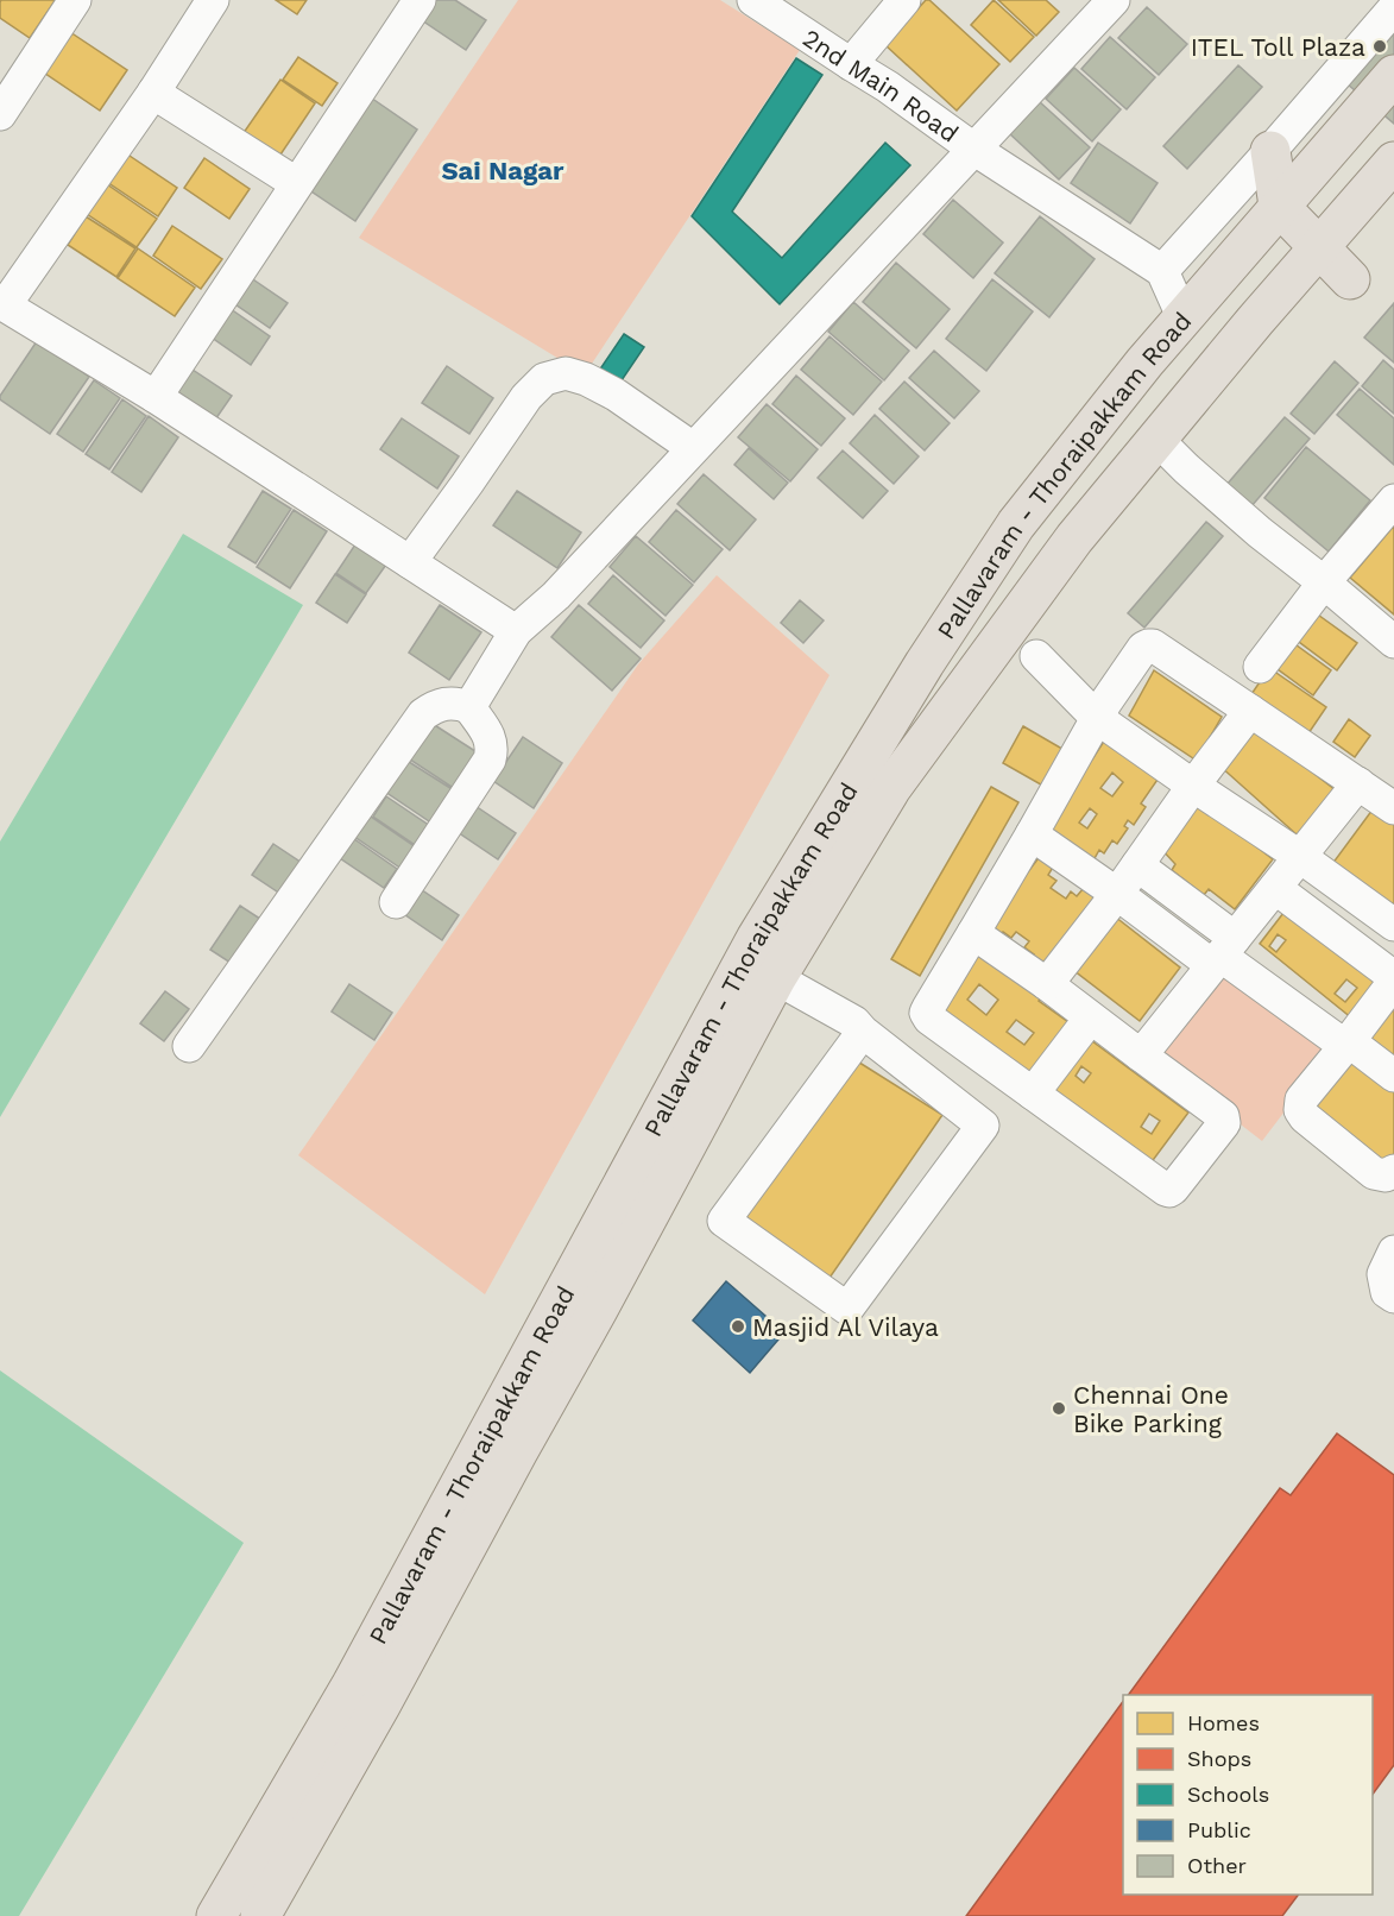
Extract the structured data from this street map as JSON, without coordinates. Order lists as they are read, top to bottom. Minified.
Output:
{"streets":{"main road":["Pallavaram - Thoraipakkam Road"],"street":["2nd Main Road"]},"districts":["Sai Nagar"],"places":["ITEL Toll Plaza","Masjid Al Vilaya","Chennai One Bike Parking"],"legend":["Homes","Shops","Schools","Public","Other"]}
